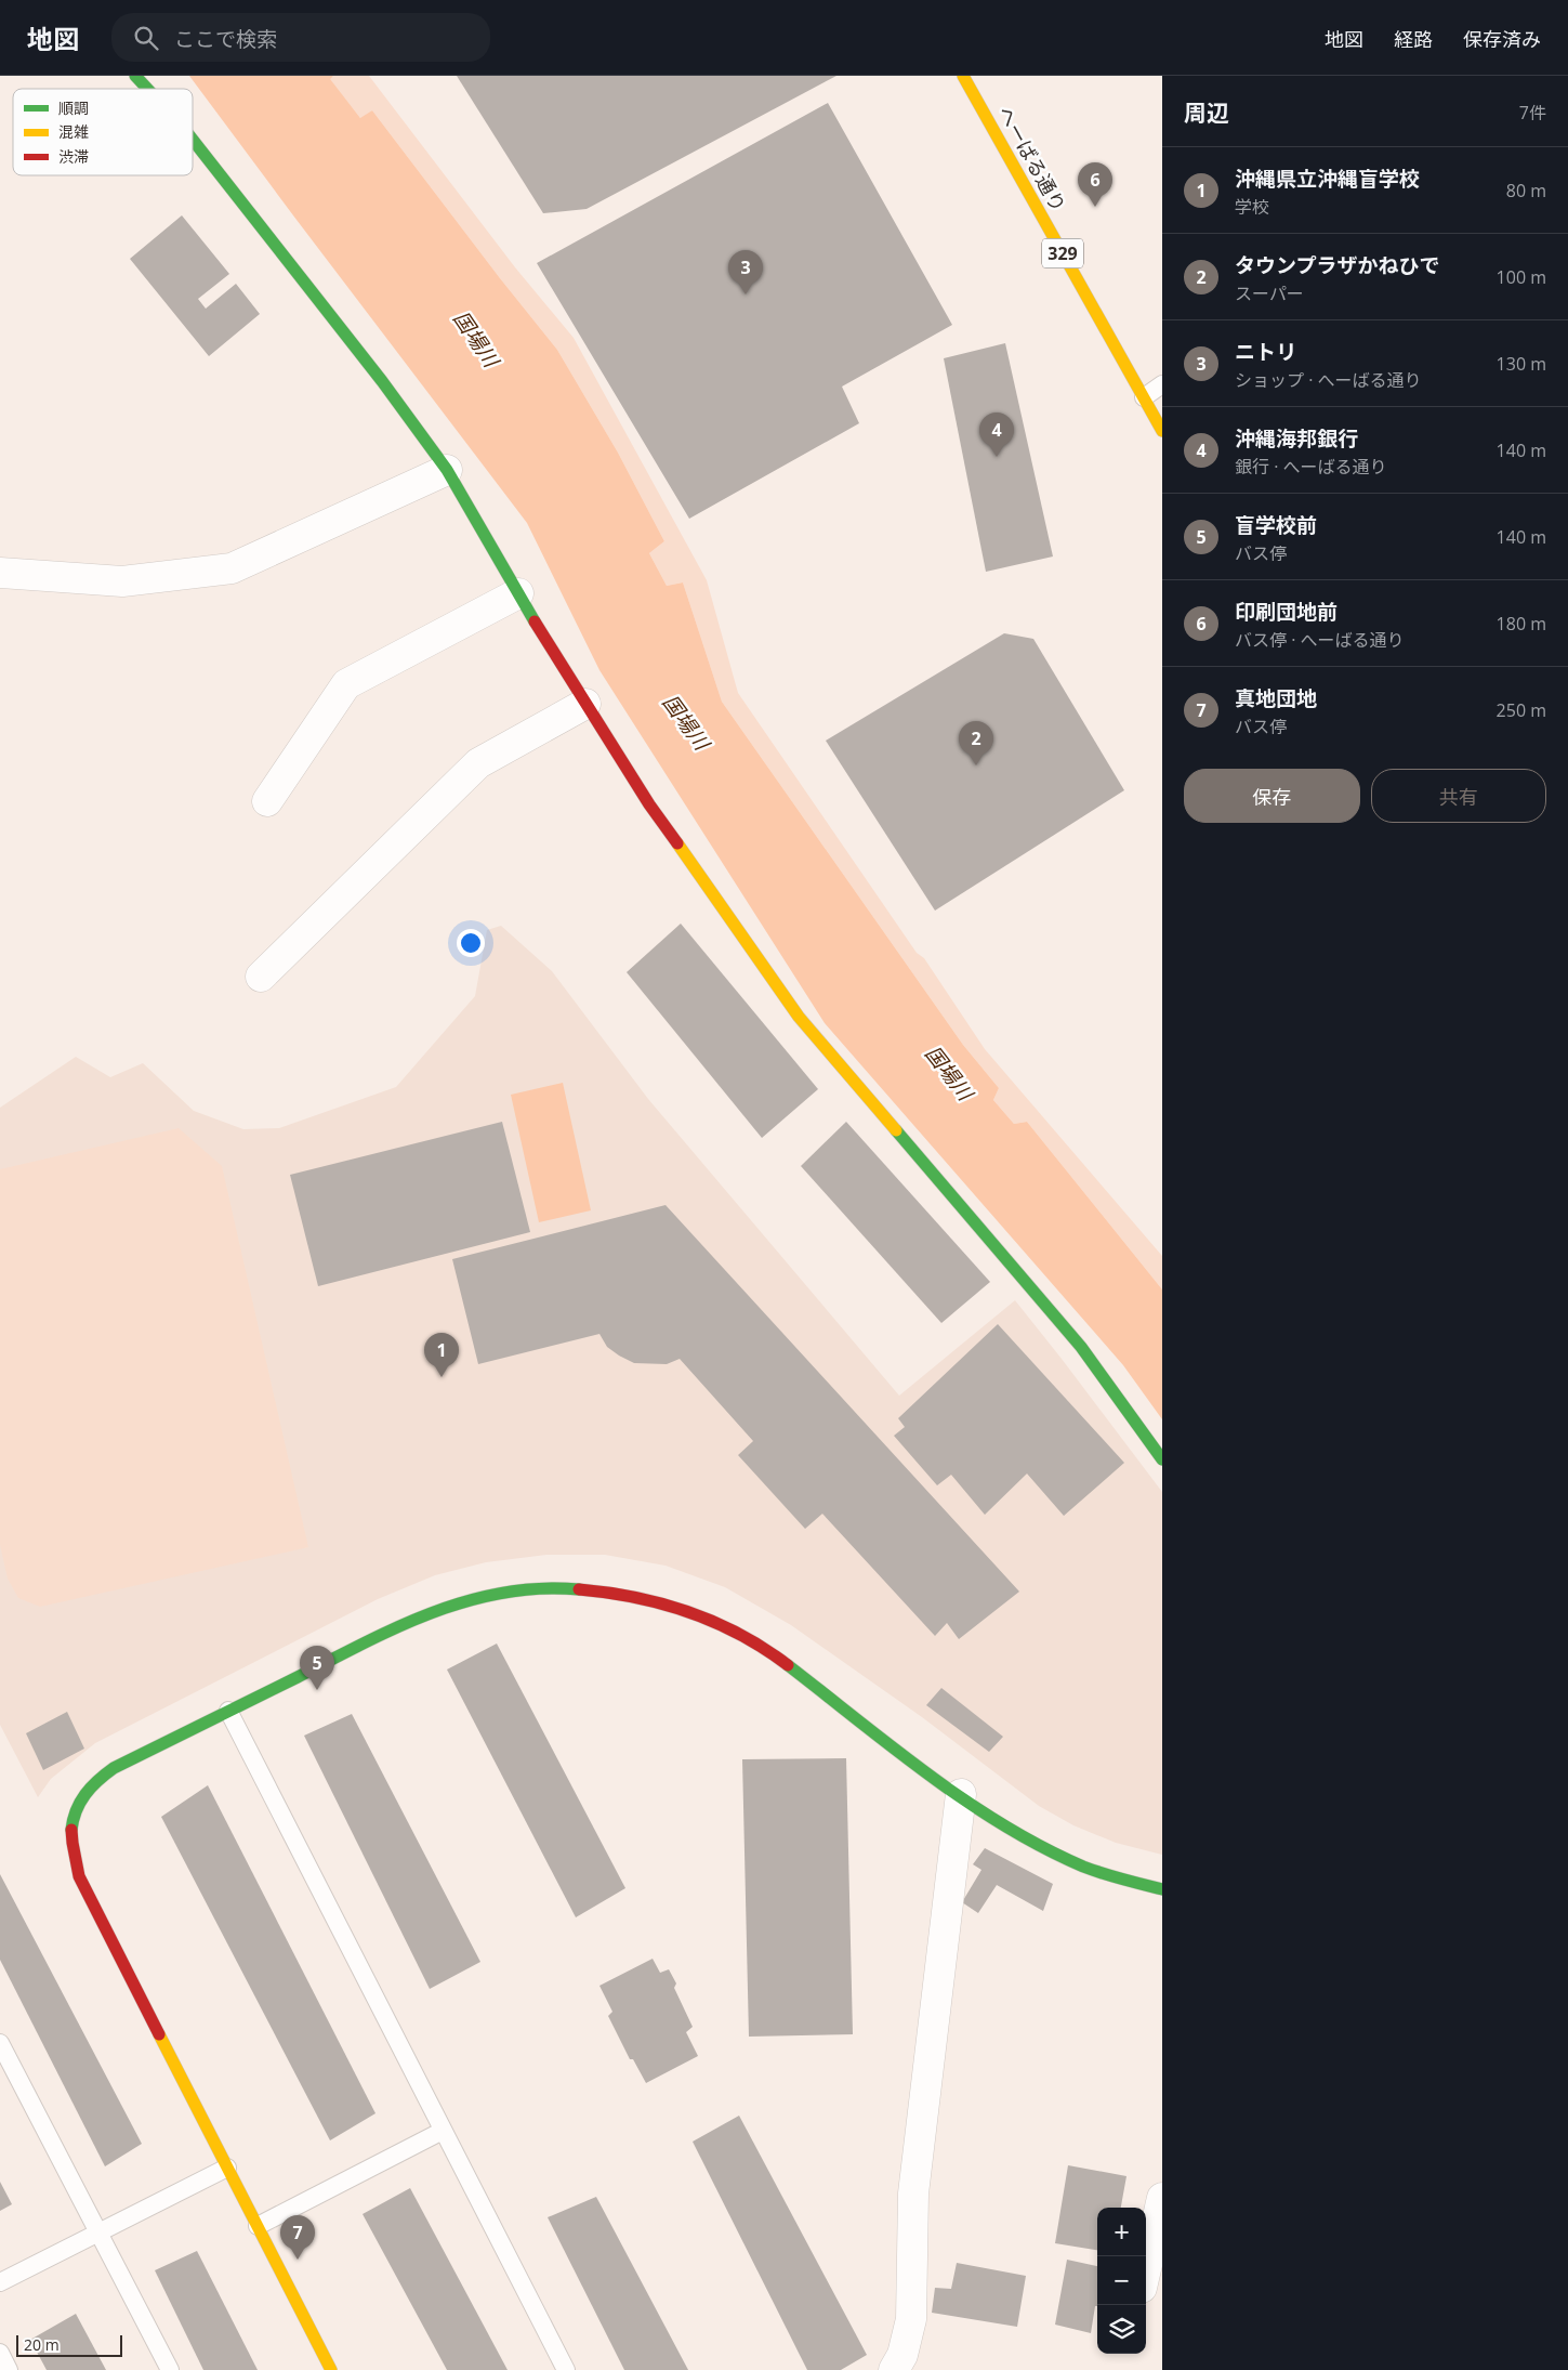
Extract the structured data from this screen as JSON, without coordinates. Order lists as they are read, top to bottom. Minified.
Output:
{"streets":{"main road":["へーばる通り","329"]},"water":["国場川"],"legend":["順調","混雑","渋滞"],"scale_bar":"20 m","page":{"header":"地図","search":"ここで検索","nav":["地図","経路","保存済み"],"heading":["周辺","7件"],"list":[{"mark":"1","name":"沖縄県立沖縄盲学校","note":"学校","value":"80 m"},{"mark":"2","name":"タウンプラザかねひで","note":"スーパー","value":"100 m"},{"mark":"3","name":"ニトリ","note":"ショップ · へーばる通り","value":"130 m"},{"mark":"4","name":"沖縄海邦銀行","note":"銀行 · へーばる通り","value":"140 m"},{"mark":"5","name":"盲学校前","note":"バス停","value":"140 m"},{"mark":"6","name":"印刷団地前","note":"バス停 · へーばる通り","value":"180 m"},{"mark":"7","name":"真地団地","note":"バス停","value":"250 m"}],"pins":["6","3","4","2","1","5","7"],"buttons":["保存","共有"],"map_buttons":["+","−"],"scale":"20 m"}}
